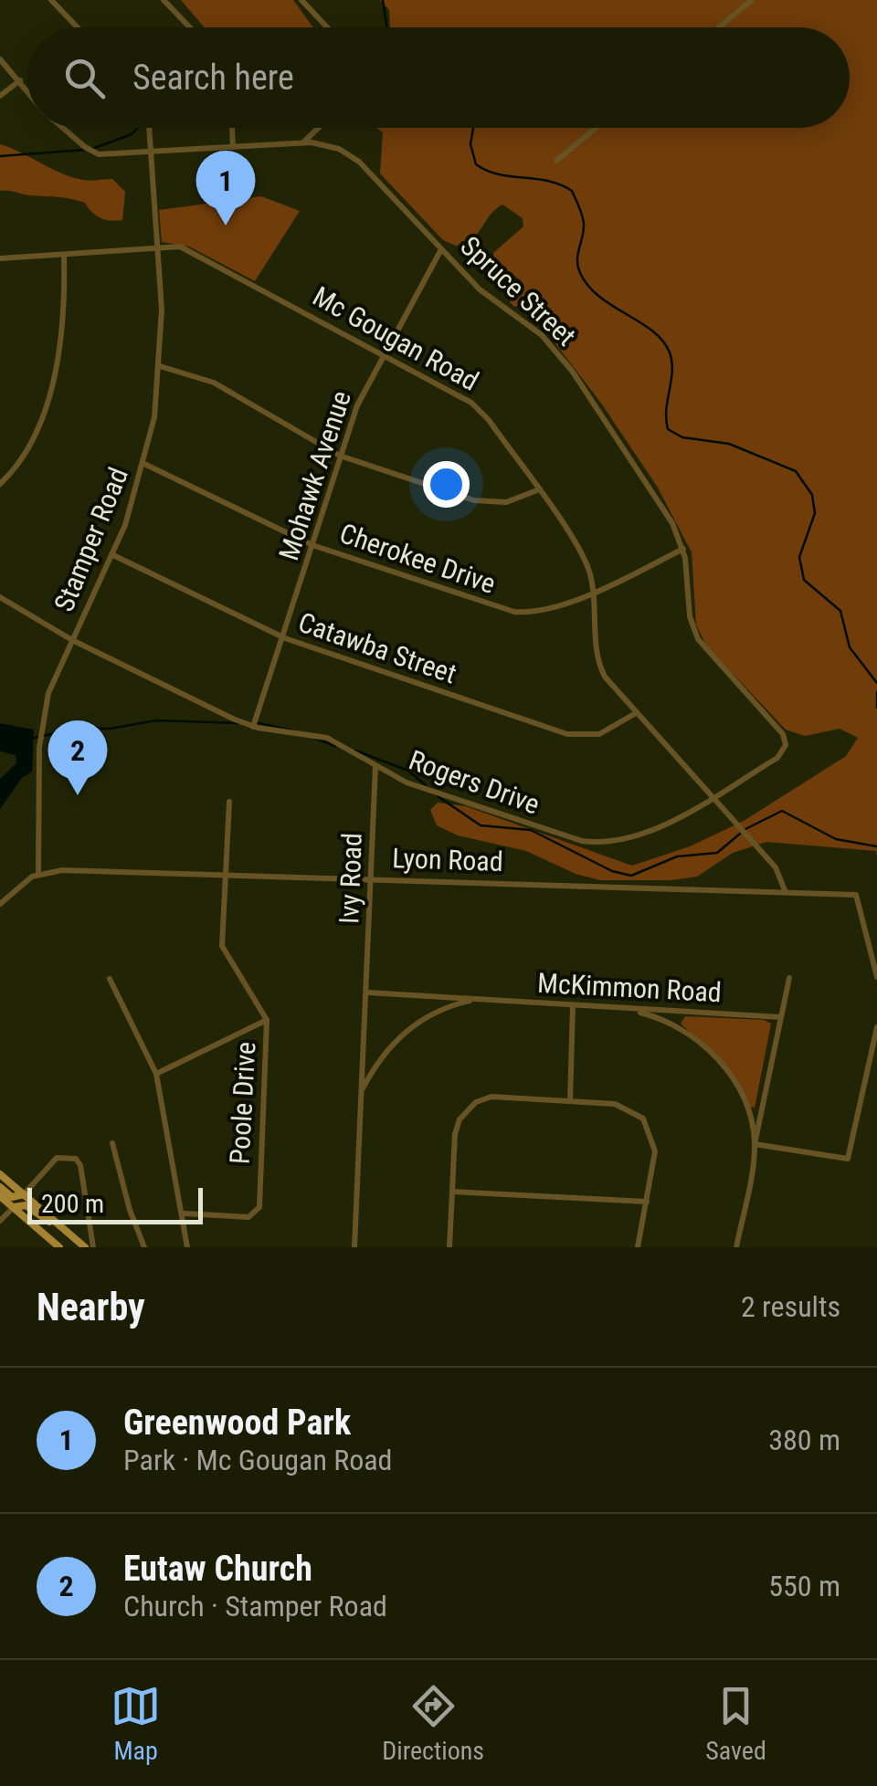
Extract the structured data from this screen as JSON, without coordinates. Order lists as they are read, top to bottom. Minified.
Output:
{"streets":{"street":["Spruce Street","Mc Gougan Road","Mohawk Avenue","Stamper Road","Cherokee Drive","Catawba Street","Rogers Drive","Lyon Road","Ivy Road","McKimmon Road","Poole Drive"]},"crossings":[["Spruce Street","Mohawk Avenue"],["Spruce Street","Stamper Road"],["Spruce Street","Cherokee Drive"],["Spruce Street","Rogers Drive"],["Mc Gougan Road","Mohawk Avenue"],["Mc Gougan Road","Stamper Road"],["Mc Gougan Road","Cherokee Drive"],["Mc Gougan Road","Catawba Street"],["Mc Gougan Road","Rogers Drive"],["Mc Gougan Road","Lyon Road"],["Mohawk Avenue","Cherokee Drive"],["Mohawk Avenue","Catawba Street"],["Mohawk Avenue","Rogers Drive"],["Stamper Road","Cherokee Drive"],["Stamper Road","Catawba Street"],["Stamper Road","Rogers Drive"],["Stamper Road","Lyon Road"],["Rogers Drive","Ivy Road"],["Lyon Road","Ivy Road"],["Ivy Road","McKimmon Road"]],"scale_bar":"200 m","page":{"search":"Search here","pins":["1","2"],"scale":"200 m","heading":["Nearby","2 results"],"list":[{"mark":"1","name":"Greenwood Park","note":"Park · Mc Gougan Road","value":"380 m"},{"mark":"2","name":"Eutaw Church","note":"Church · Stamper Road","value":"550 m"}],"nav":["Map","Directions","Saved"]}}
